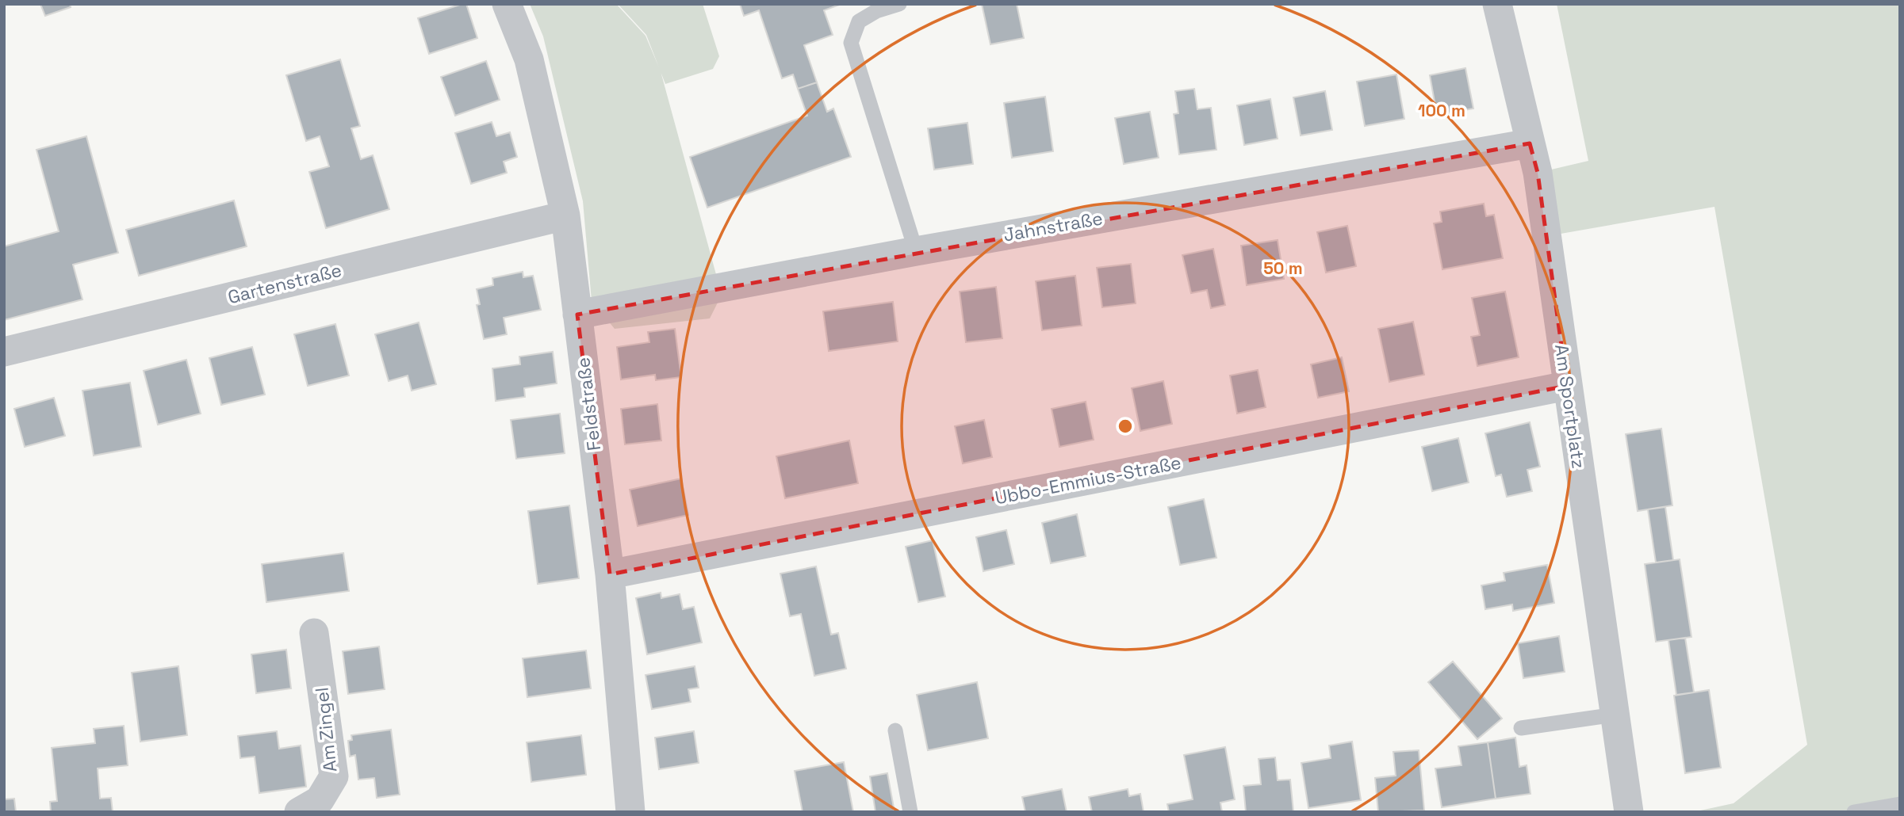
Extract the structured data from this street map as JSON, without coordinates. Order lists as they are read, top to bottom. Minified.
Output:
{"streets":{"street":["Jahnstraße","Gartenstraße","Feldstraße","Am Sportplatz","Ubbo-Emmius-Straße","Am Zingel"]},"crossings":[["Jahnstraße","Feldstraße"],["Jahnstraße","Am Sportplatz"],["Gartenstraße","Feldstraße"],["Feldstraße","Ubbo-Emmius-Straße"],["Am Sportplatz","Ubbo-Emmius-Straße"]],"rings":["100 m","50 m"]}
